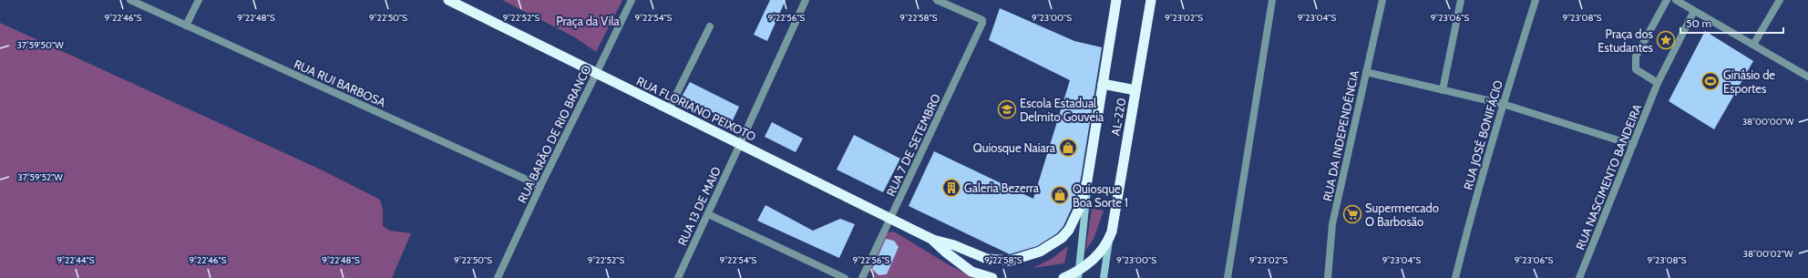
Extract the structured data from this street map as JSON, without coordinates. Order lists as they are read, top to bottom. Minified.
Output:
{"streets":{"highway":["RUA FLORIANO PEIXOTO","AL-220"],"street":["RUA RUI BARBOSA","RUA BARÃO DE RIO BRANCO","RUA JOSÉ BONIFÁCIO","RUA DA INDEPENDÊNCIA","RUA 7 DE SETEMBRO","RUA NASCIMENTO BANDEIRA","RUA 13 DE MAIO"]},"crossings":[["RUA RUI BARBOSA","RUA BARÃO DE RIO BRANCO"],["RUA FLORIANO PEIXOTO","RUA BARÃO DE RIO BRANCO"],["RUA FLORIANO PEIXOTO","RUA 7 DE SETEMBRO"],["RUA FLORIANO PEIXOTO","RUA 13 DE MAIO"]],"parks":["Praça da Vila"],"places":{"place":["Praça dos Estudantes"],"sports":["Ginásio de Esportes"],"school or university":["Escola Estadual Delmito Gouveia"],"shop":["Quiosque Naiara","Quiosque Boa Sorte 1"],"building":["Galeria Bezerra"],"supermarket":["Supermercado O Barbosão"]},"scale_bar":"50 m","coordinates":["9°22'46\"S","9°22'48\"S","9°22'50\"S","9°22'52\"S","9°22'54\"S","9°22'56\"S","9°22'58\"S","9°23'00\"S","9°23'02\"S","9°23'04\"S","9°23'06\"S","9°23'08\"S","37°59'50\"W","38°00'00\"W","37°59'52\"W","38°00'02\"W","9°22'44\"S"]}
